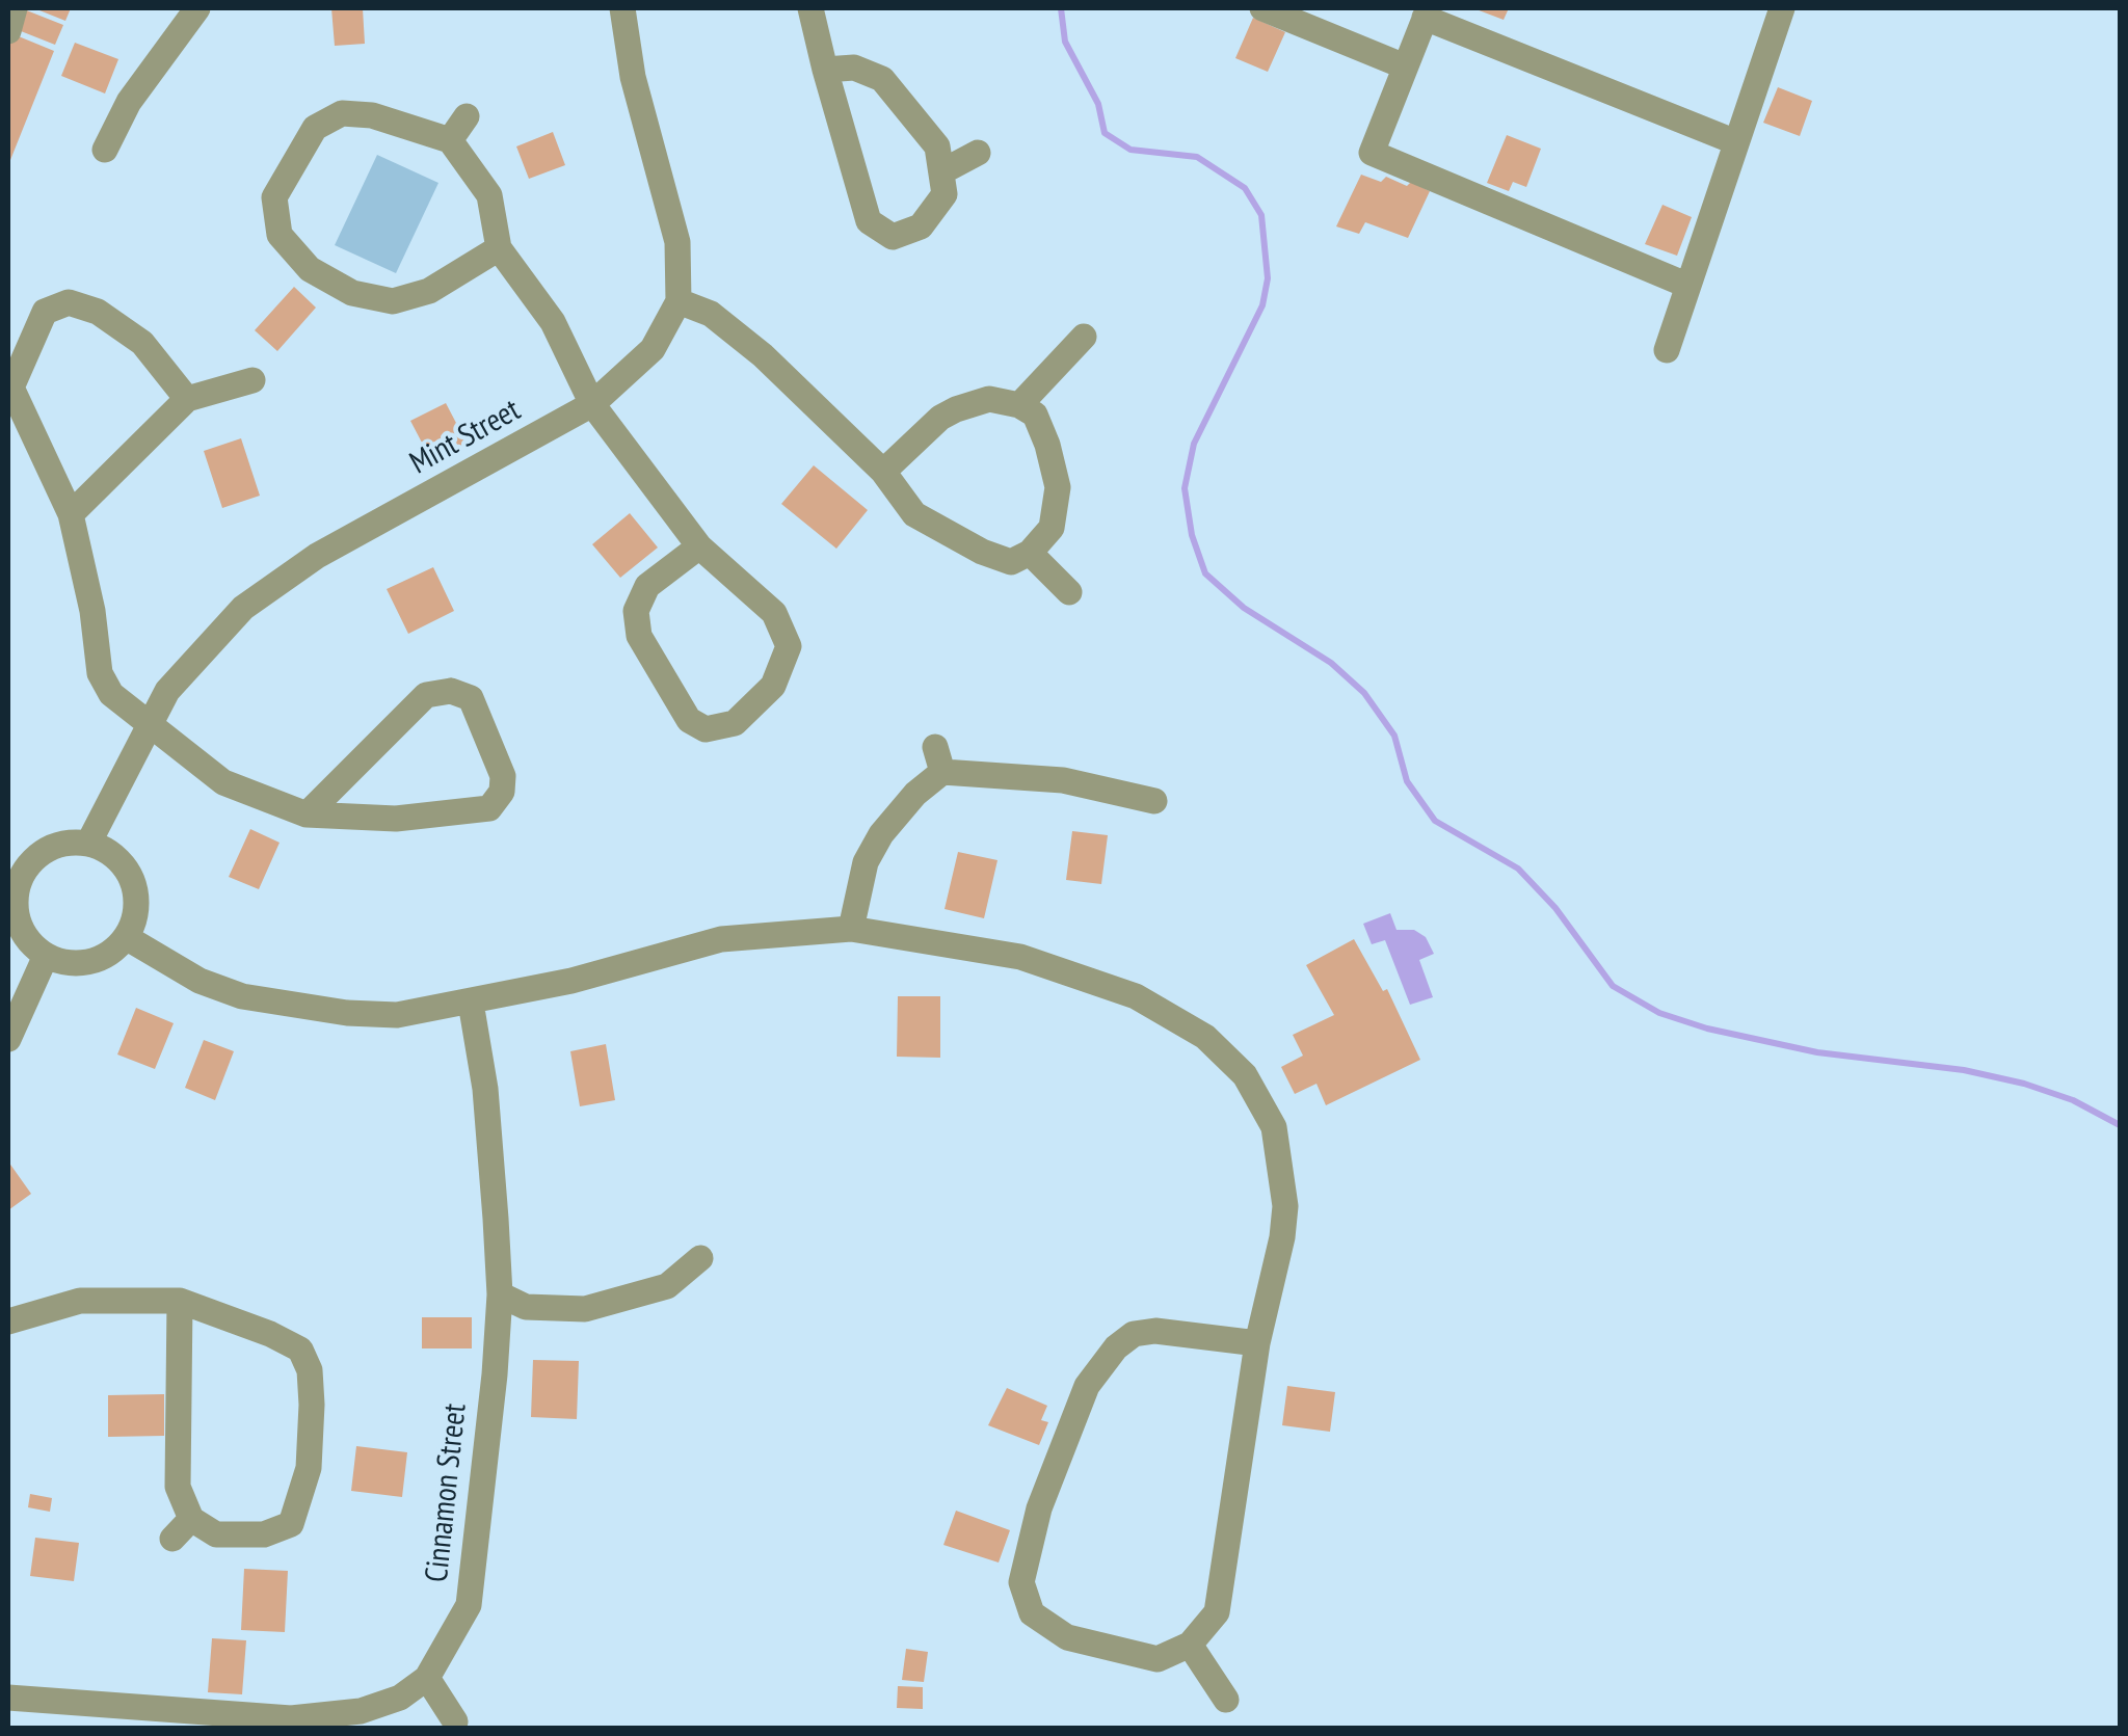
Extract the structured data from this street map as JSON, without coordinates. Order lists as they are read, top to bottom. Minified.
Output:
{"streets":{"street":["Mint Street","Cinnamon Street"]}}
